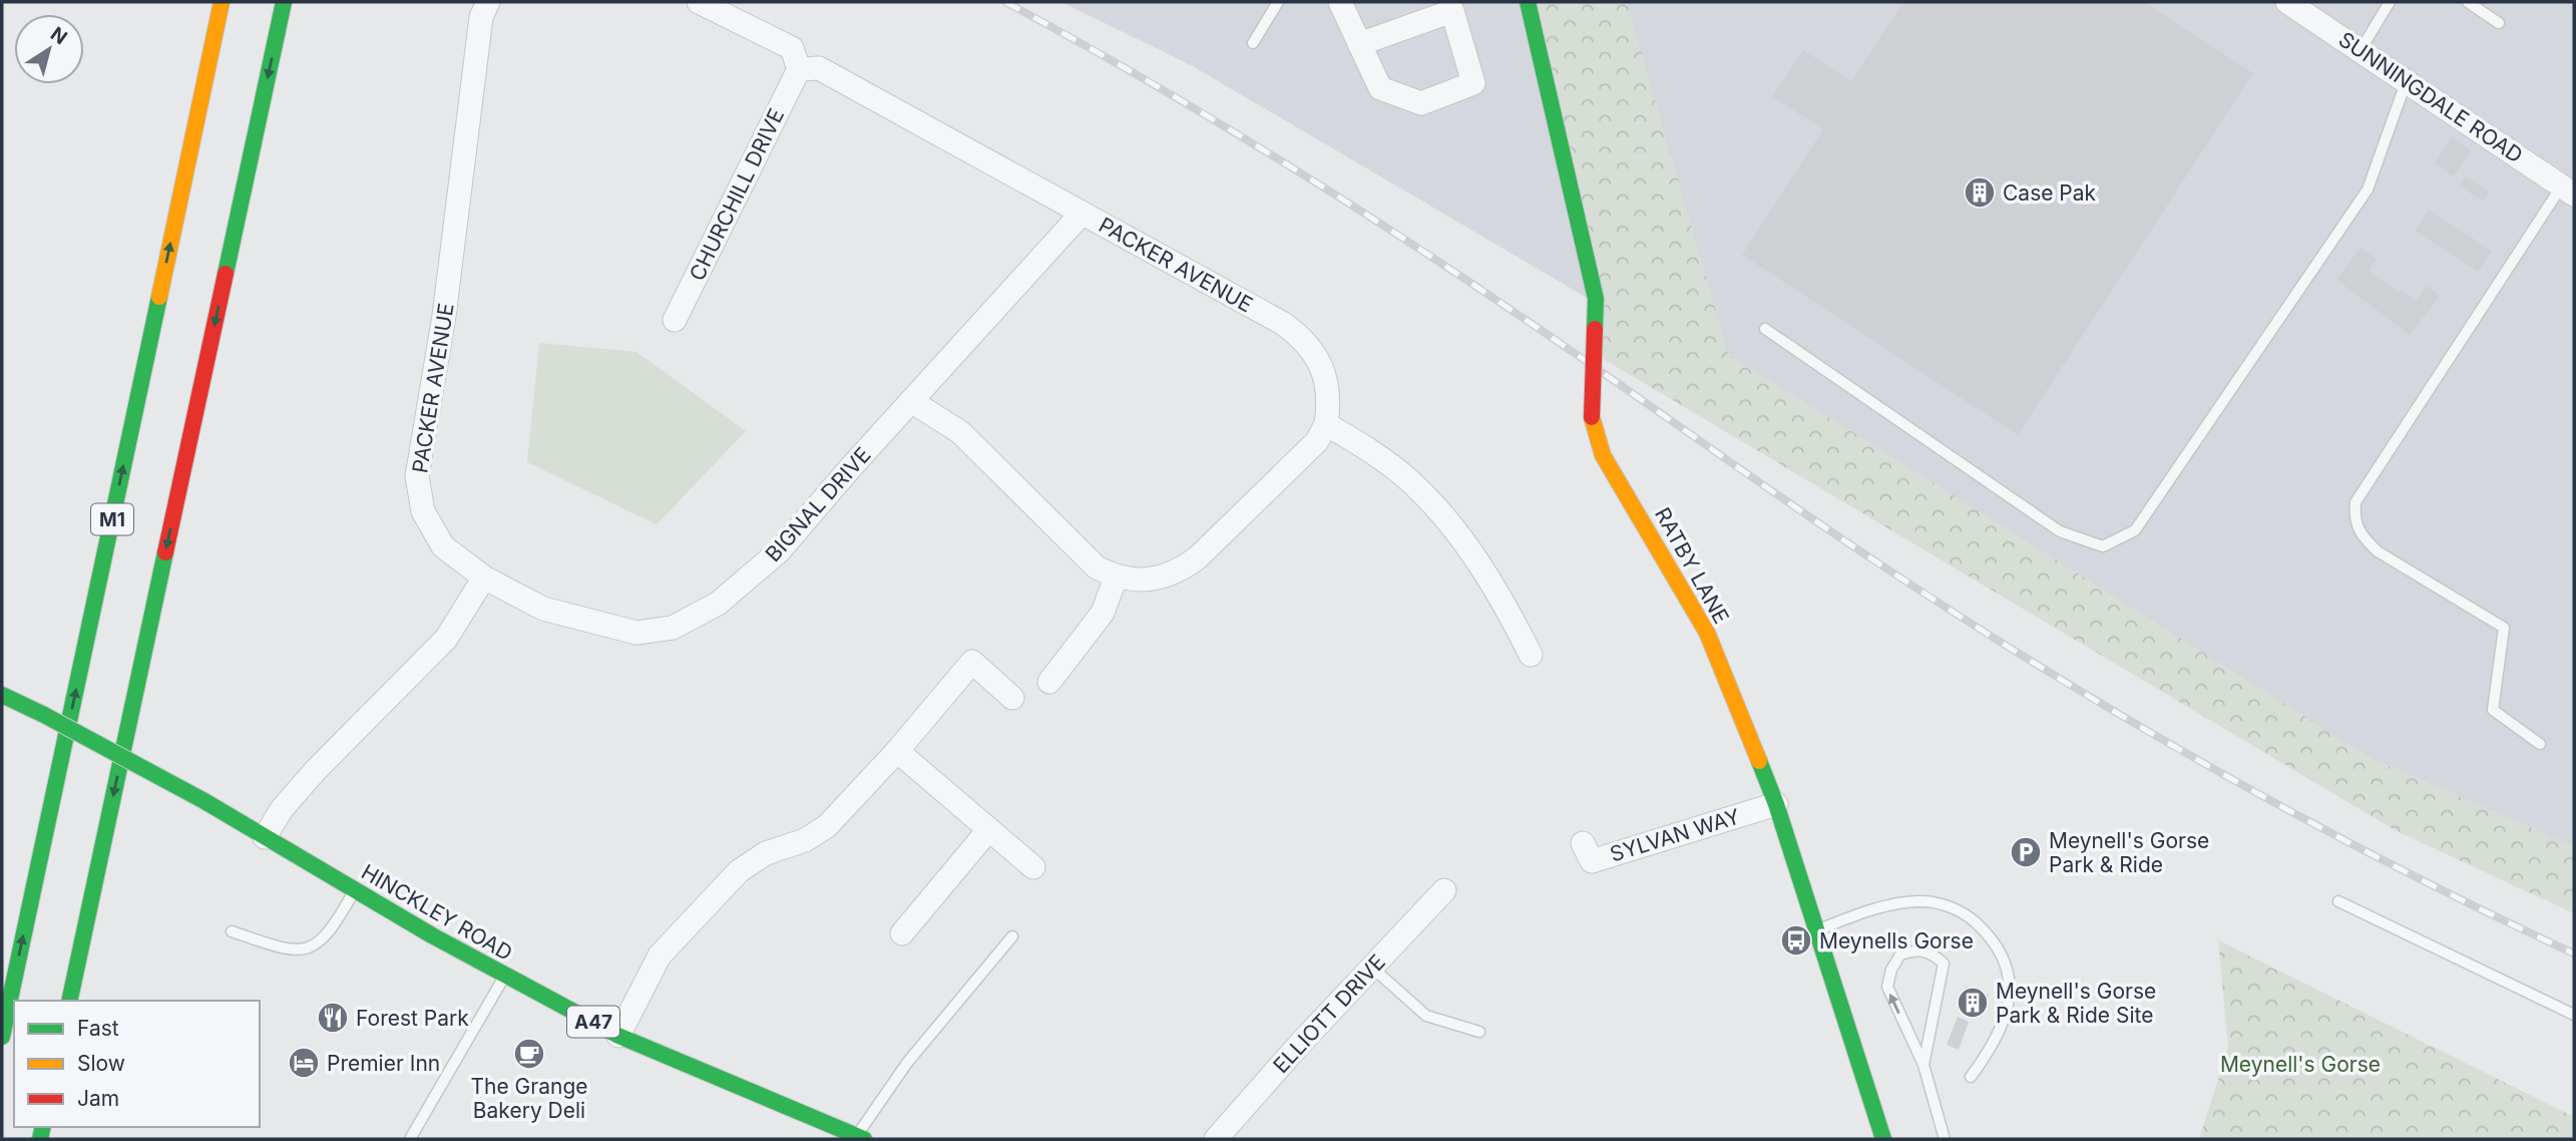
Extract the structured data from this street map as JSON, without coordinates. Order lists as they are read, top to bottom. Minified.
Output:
{"streets":{"main road":["M1","RATBY LANE","HINCKLEY ROAD","A47"],"street":["SUNNINGDALE ROAD","CHURCHILL DRIVE","PACKER AVENUE","BIGNAL DRIVE","SYLVAN WAY","ELLIOTT DRIVE"]},"crossings":[["CHURCHILL DRIVE","PACKER AVENUE"],["PACKER AVENUE","BIGNAL DRIVE"],["RATBY LANE","SYLVAN WAY"]],"parks":["Meynell's Gorse"],"places":{"building":["Case Pak","Meynell's Gorse Park & Ride Site"],"parking":["Meynell's Gorse Park & Ride"],"bus stop":["Meynells Gorse"],"restaurant":["Forest Park"],"cafe":["The Grange Bakery Deli"],"hotel":["Premier Inn"]},"legend":["Fast","Slow","Jam"],"north":"top right"}
